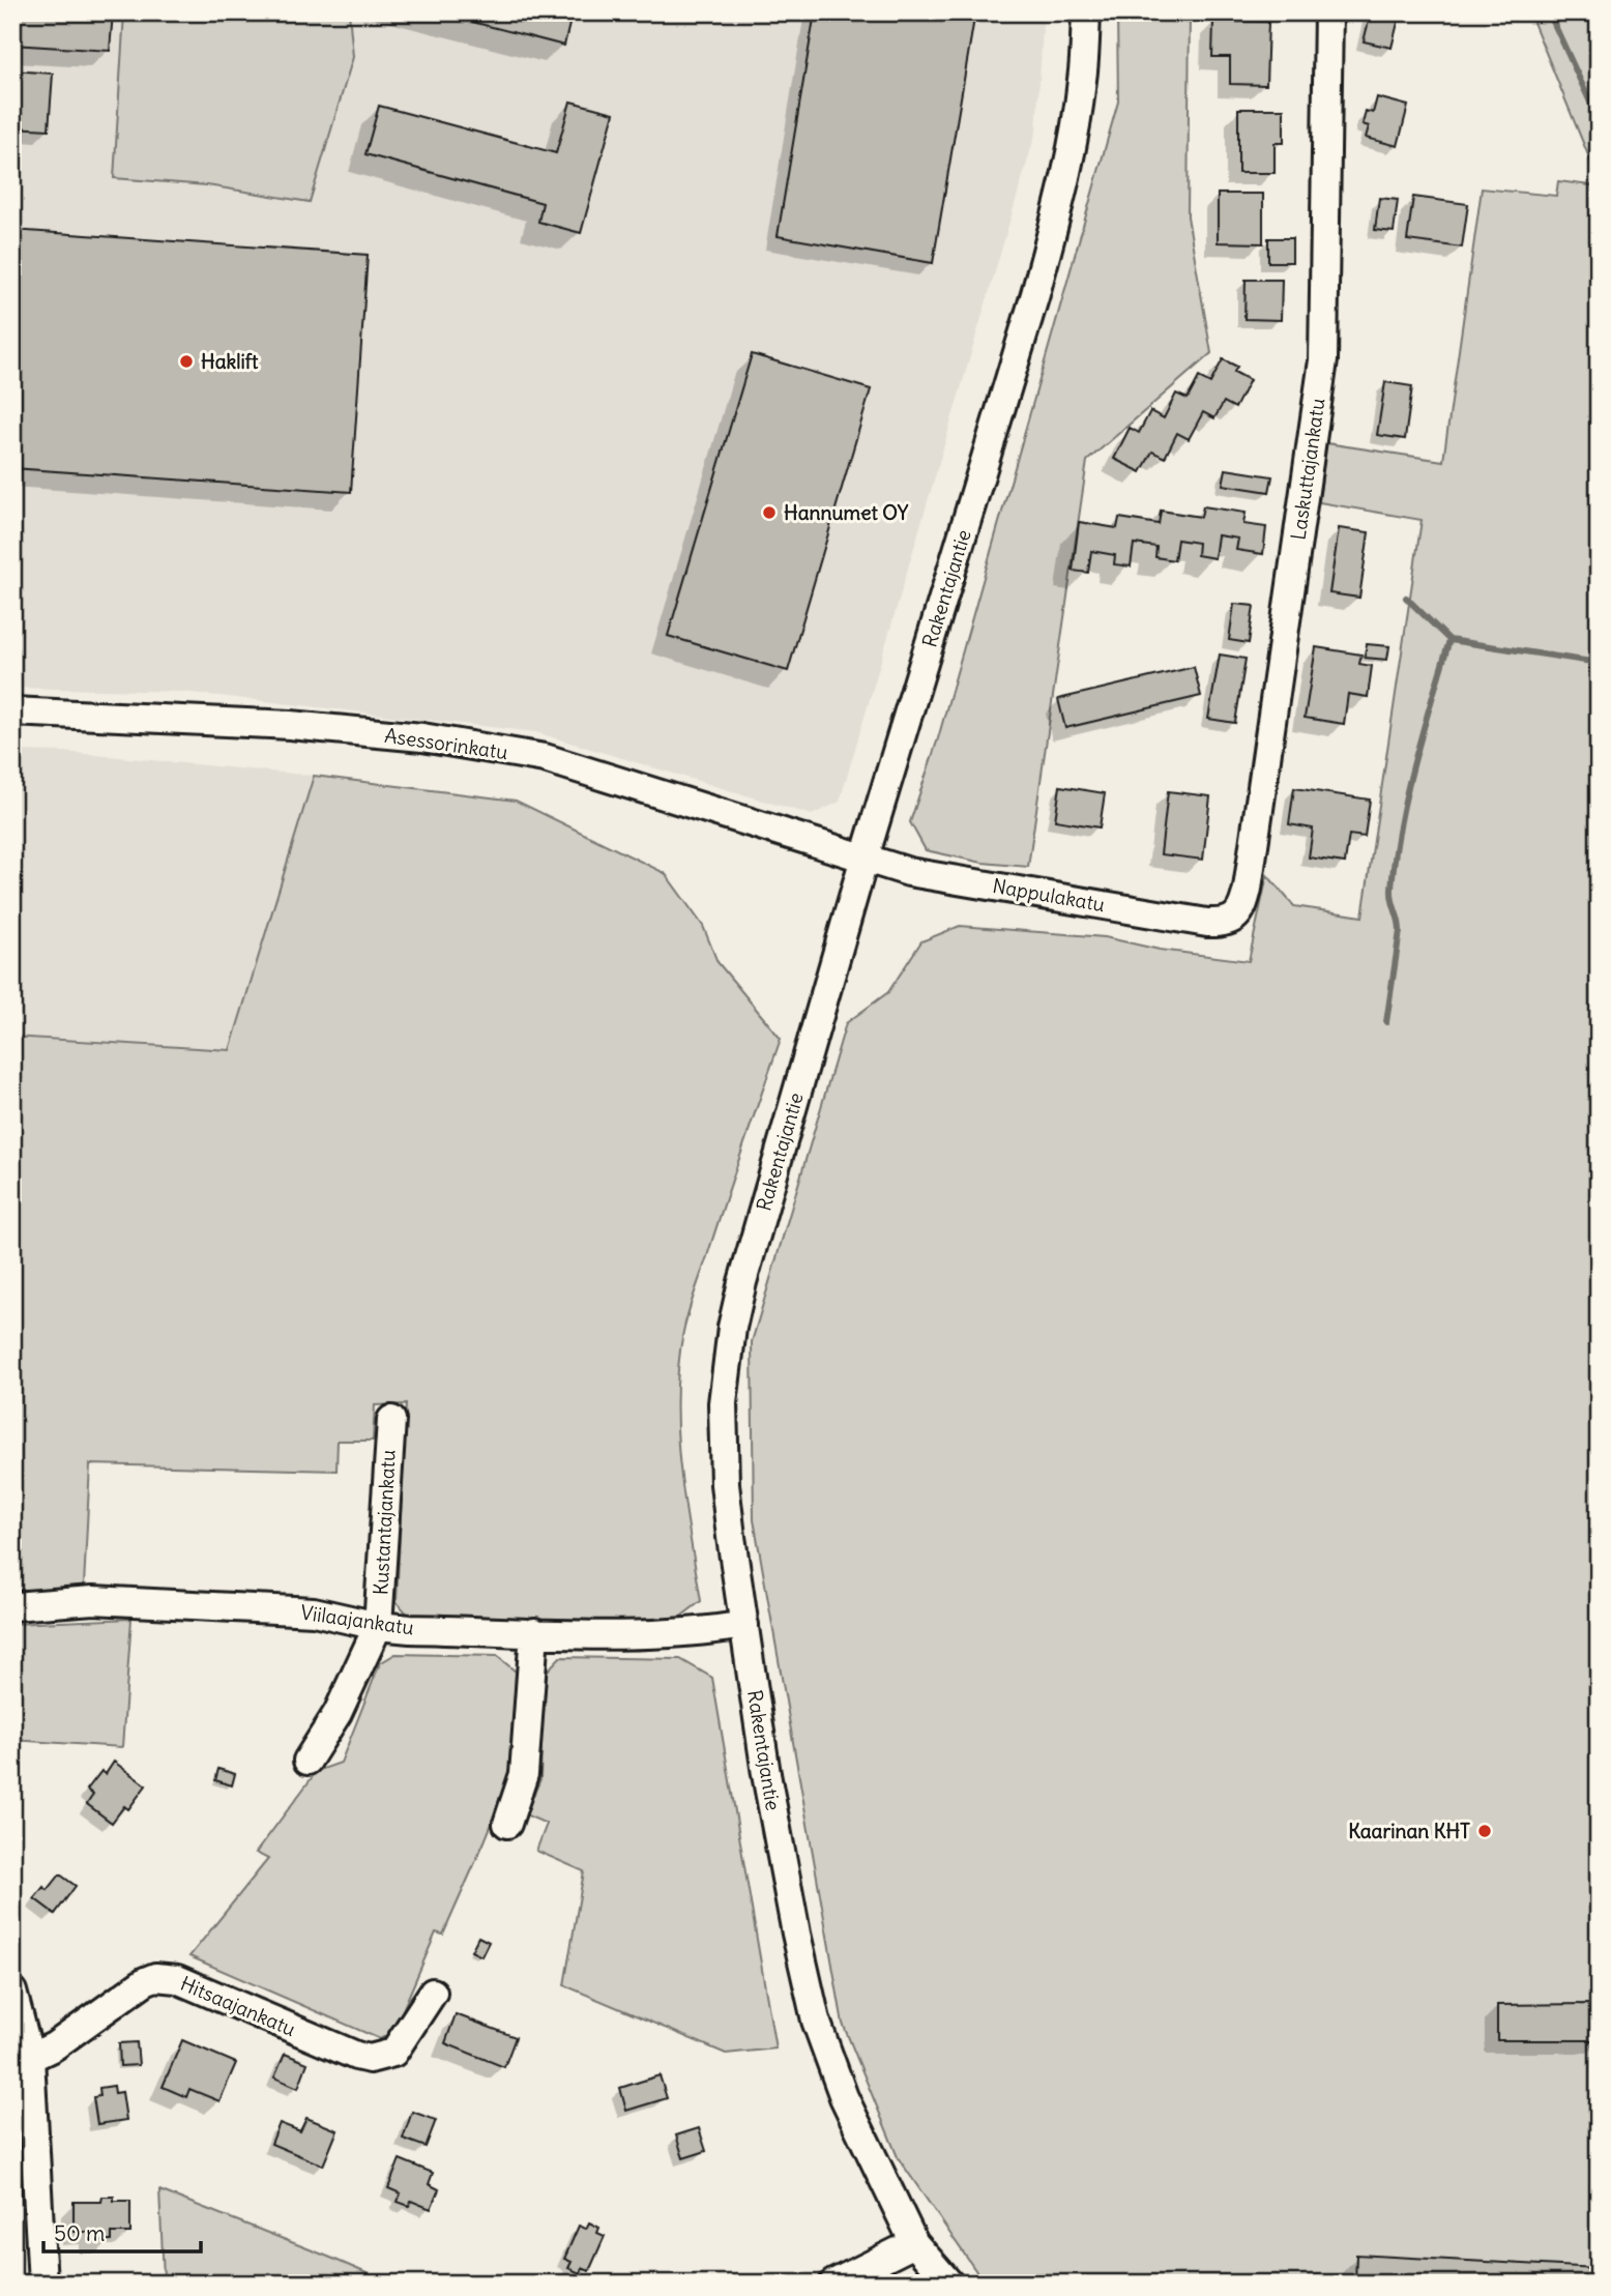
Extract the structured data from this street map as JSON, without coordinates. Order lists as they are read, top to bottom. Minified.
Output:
{"streets":{"street":["Laskuttajankatu","Rakentajantie","Asessorinkatu","Nappulakatu","Kustantajankatu","Viilaajankatu","Hitsaajankatu"]},"crossings":[["Laskuttajankatu","Nappulakatu"],["Rakentajantie","Asessorinkatu"],["Rakentajantie","Nappulakatu"],["Rakentajantie","Viilaajankatu"],["Asessorinkatu","Nappulakatu"],["Kustantajankatu","Viilaajankatu"]],"places":["Haklift","Hannumet OY","Kaarinan KHT"],"scale_bar":"50 m"}
